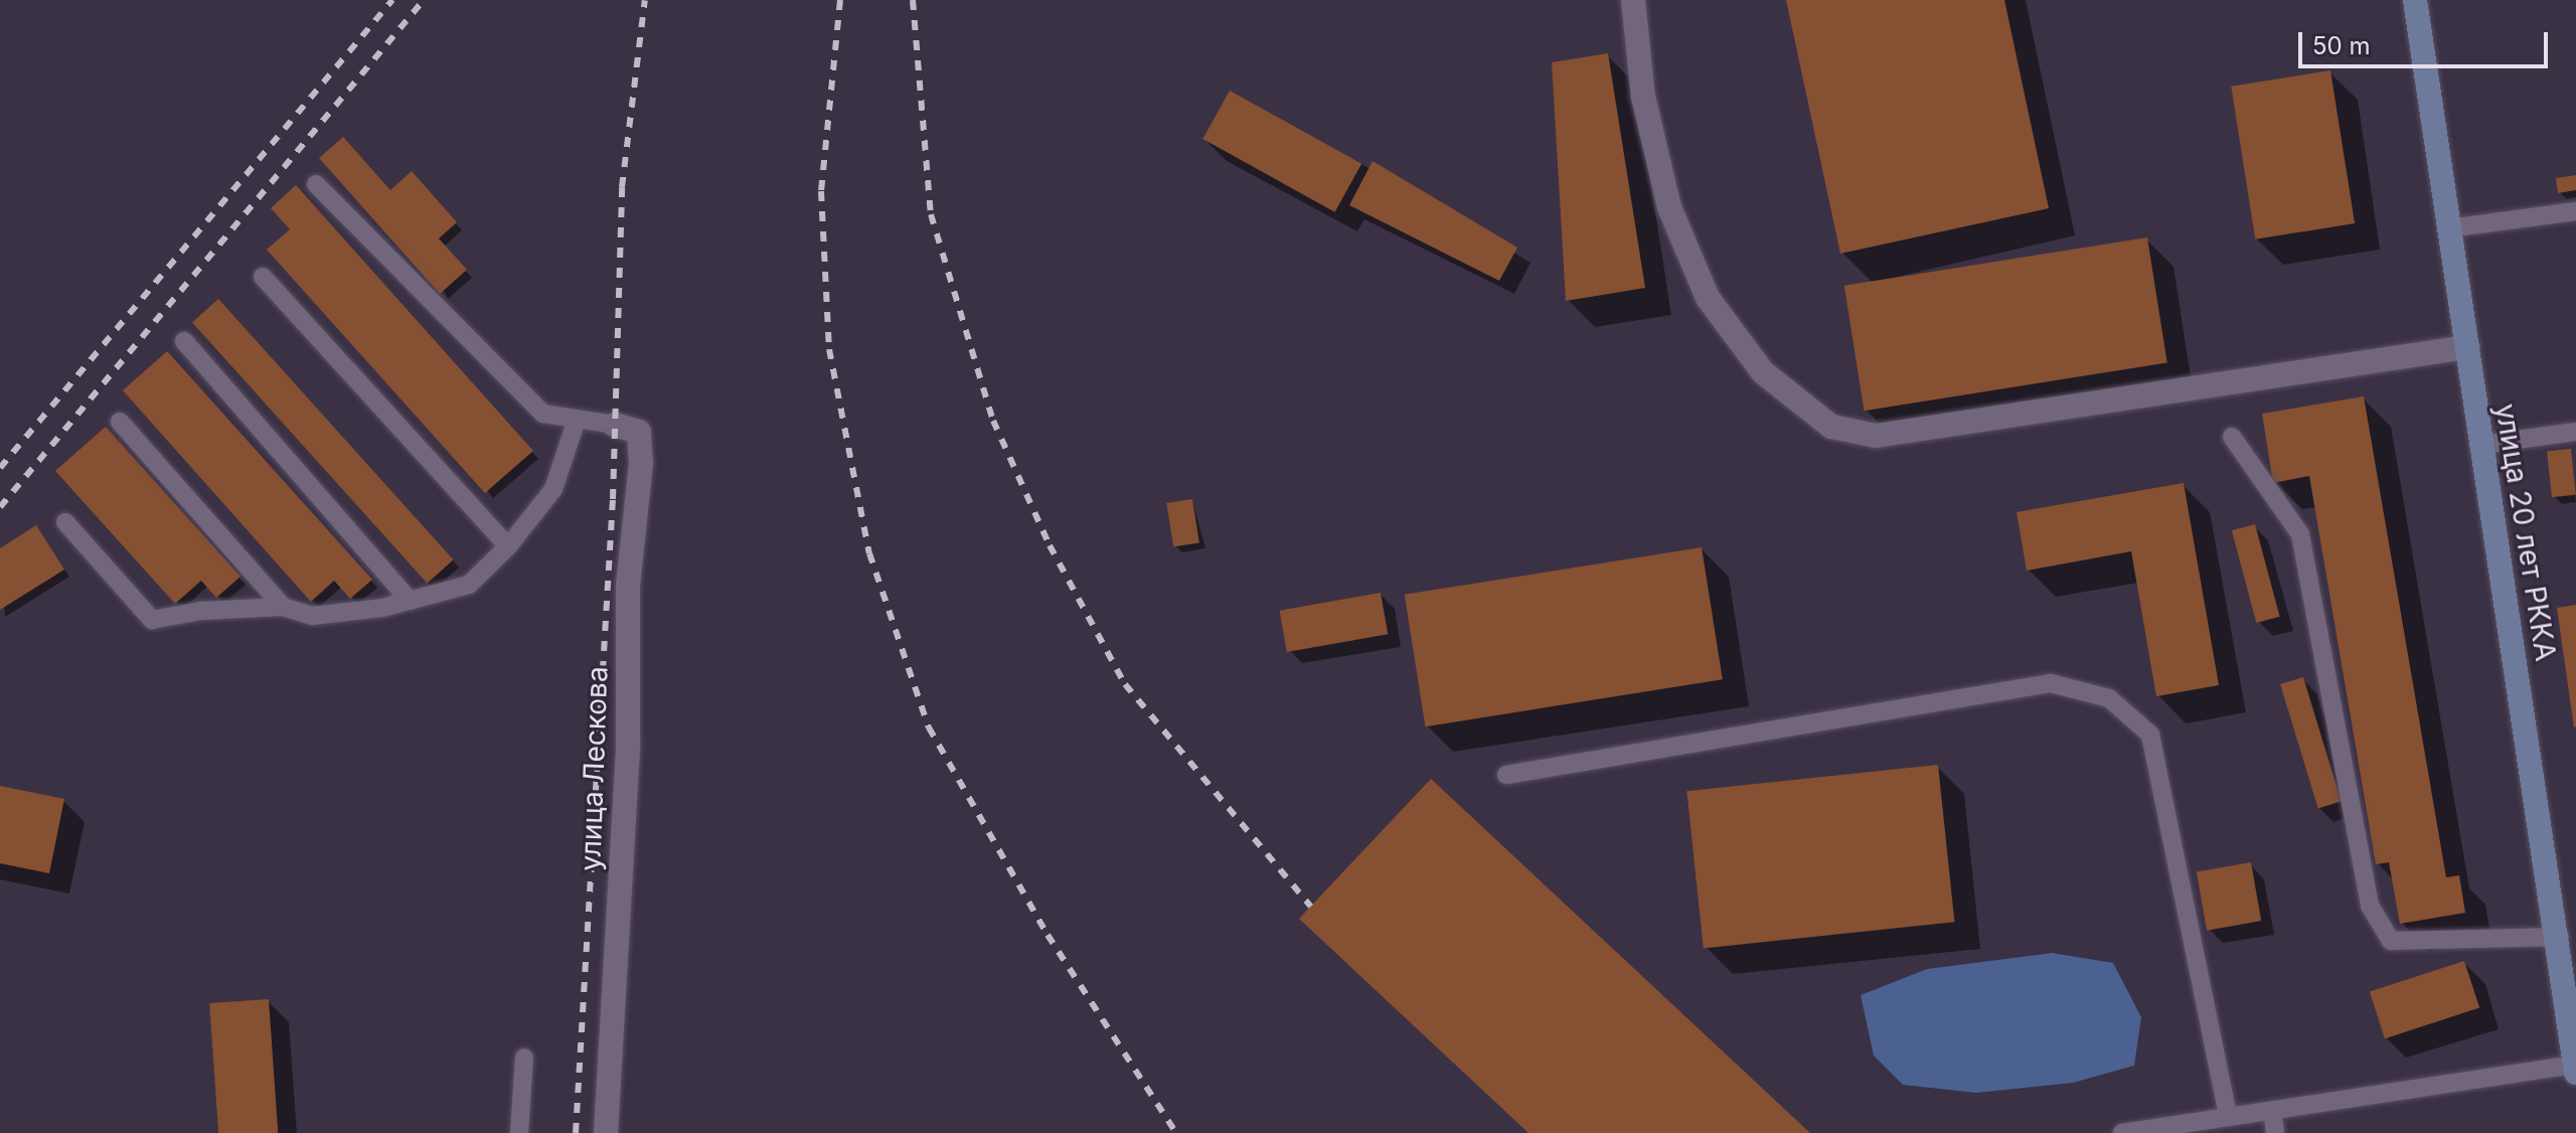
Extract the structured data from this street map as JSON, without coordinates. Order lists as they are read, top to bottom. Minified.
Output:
{"streets":{"main road":["улица 20 лет РККА"],"street":["улица Лескова"]},"scale_bar":"50 m"}
